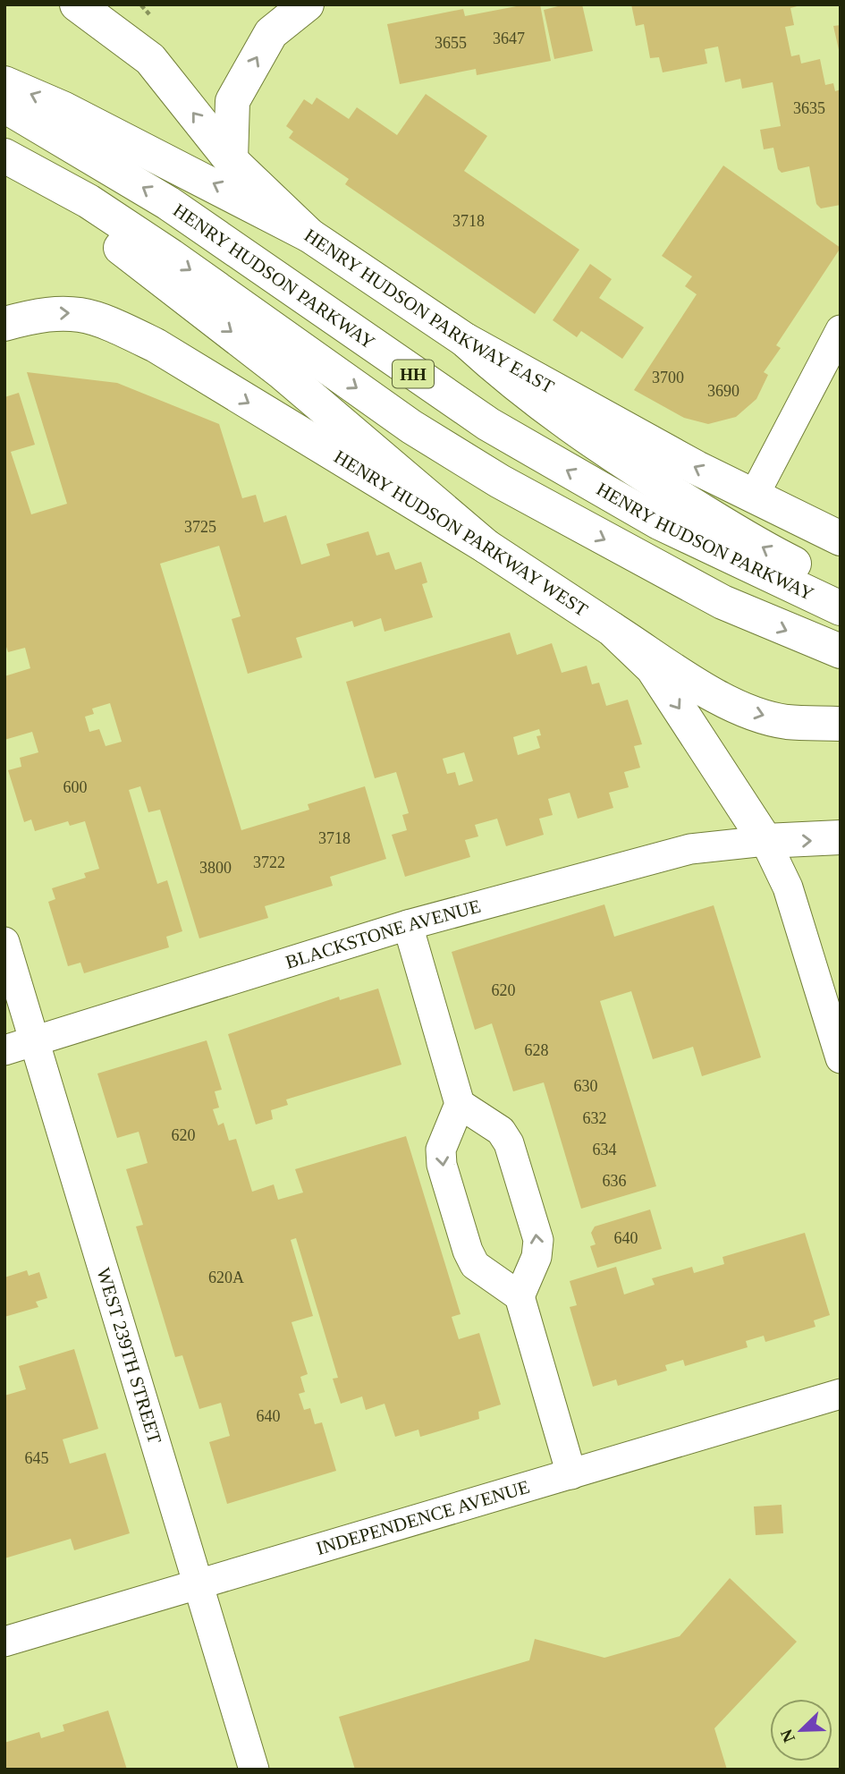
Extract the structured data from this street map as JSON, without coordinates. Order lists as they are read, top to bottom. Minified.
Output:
{"streets":{"main road":["HENRY HUDSON PARKWAY","HENRY HUDSON PARKWAY EAST","HH","HENRY HUDSON PARKWAY WEST"],"street":["BLACKSTONE AVENUE","WEST 239TH STREET","INDEPENDENCE AVENUE"]},"crossings":[["HENRY HUDSON PARKWAY WEST","BLACKSTONE AVENUE"],["BLACKSTONE AVENUE","WEST 239TH STREET"],["WEST 239TH STREET","INDEPENDENCE AVENUE"]],"house_numbers":["3647","3655","3635","3718","3700","3690","3725","600","3718","3722","3800","620","628","630","632","620","634","636","640","620A","640","645"],"north":"bottom left"}
